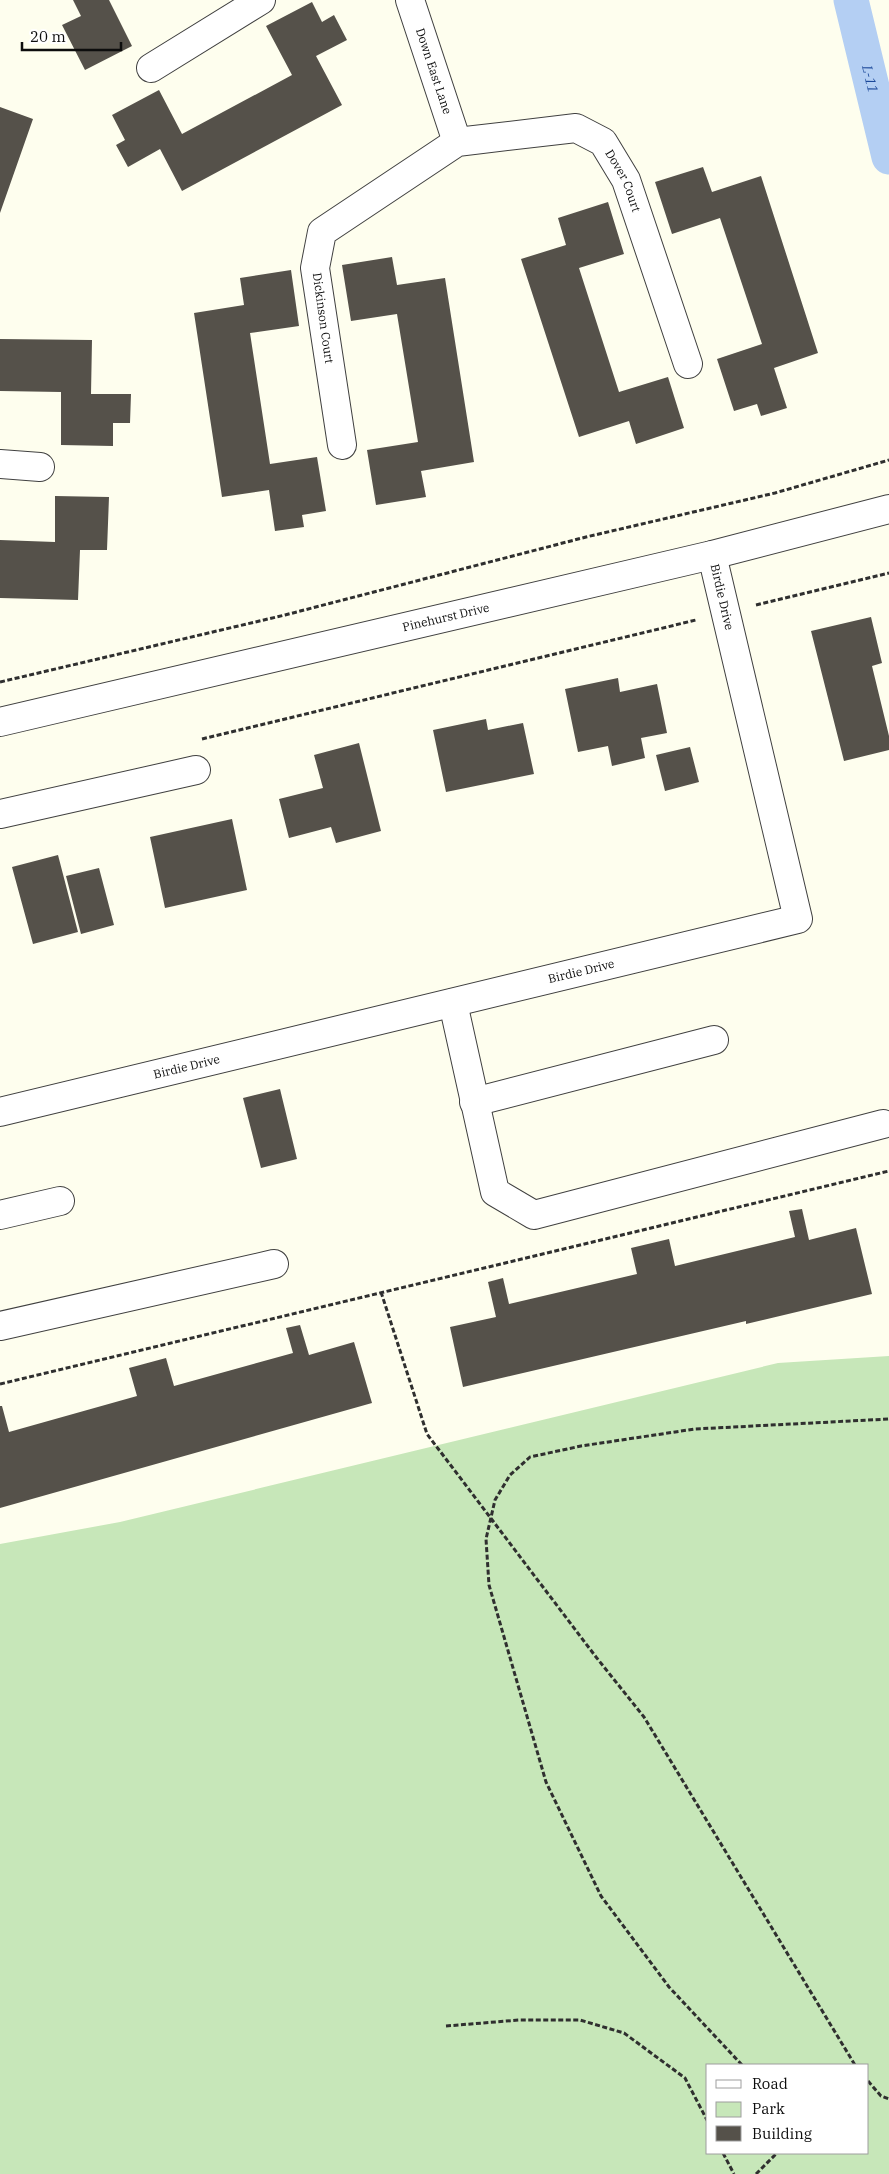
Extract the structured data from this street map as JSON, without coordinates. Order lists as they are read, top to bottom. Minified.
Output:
{"streets":{"street":["Down East Lane","Dover Court","Dickinson Court","Birdie Drive","Pinehurst Drive"]},"crossings":[["Down East Lane","Dover Court"],["Down East Lane","Dickinson Court"],["Dover Court","Dickinson Court"],["Birdie Drive","Pinehurst Drive"]],"water":["L-11"],"legend":["Road","Park","Building"],"scale_bar":"20 m"}
